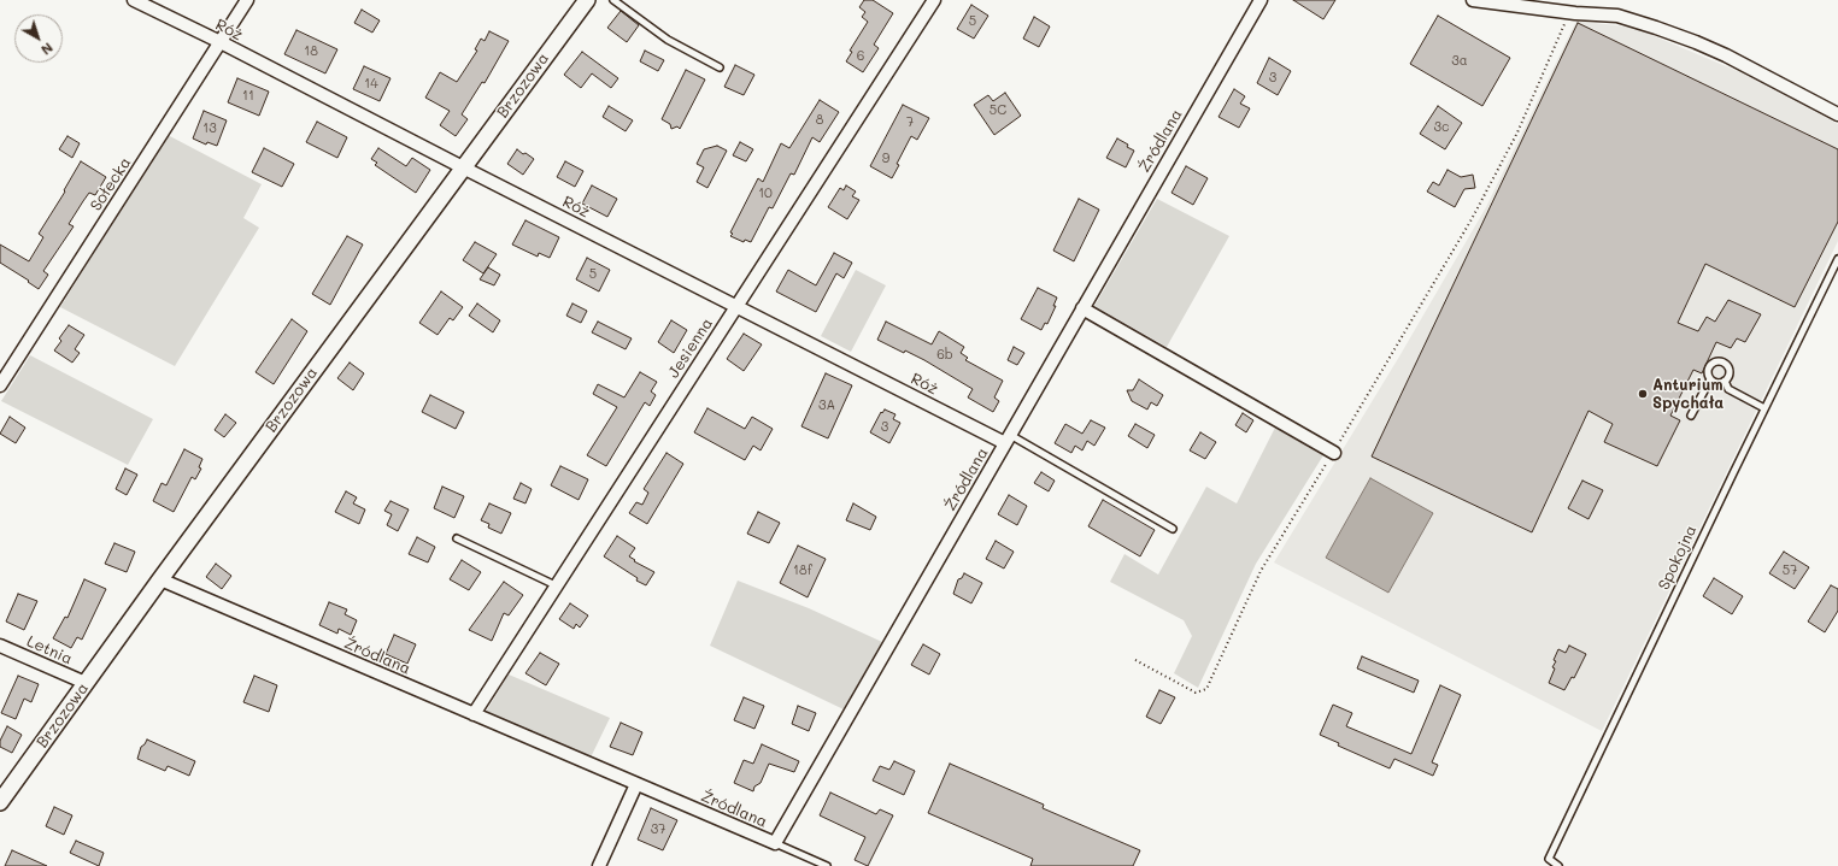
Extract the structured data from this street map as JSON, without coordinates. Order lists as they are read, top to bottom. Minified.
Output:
{"streets":{"street":["Róż","Brzozowa","Źródlana","Sołecka","Jesienna","Letnia"],"lane":["Spokojna"]},"crossings":[["Róż","Brzozowa"],["Róż","Źródlana"],["Róż","Sołecka"],["Róż","Jesienna"],["Brzozowa","Źródlana"],["Brzozowa","Letnia"],["Źródlana","Jesienna"]],"places":["Anturium Spychała"],"house_numbers":["5","18","6","3a","3","14","11","5C","8","7","3c","13","9","10","5","6b","3A","3","18f","57","37"],"north":"bottom right"}
